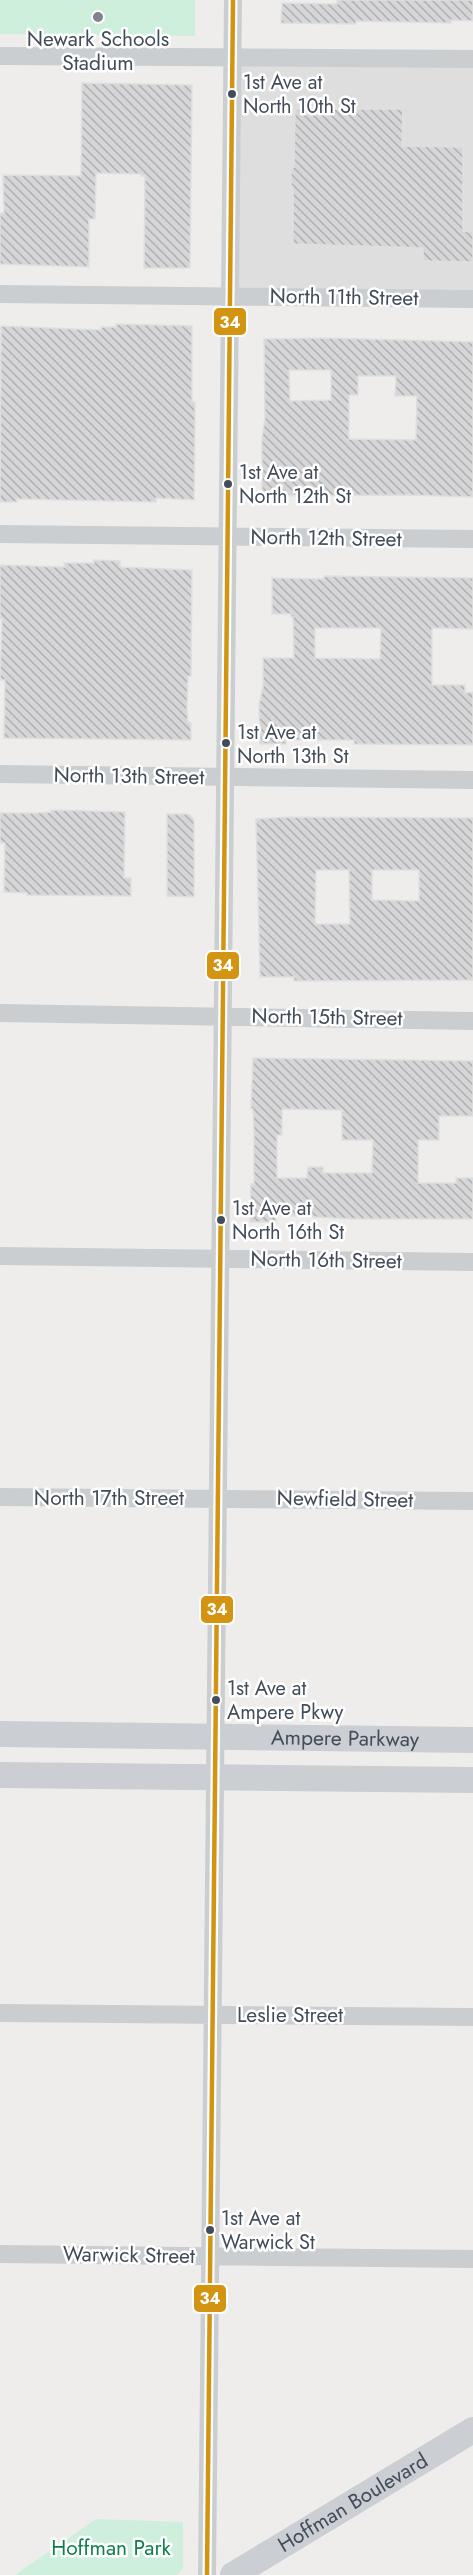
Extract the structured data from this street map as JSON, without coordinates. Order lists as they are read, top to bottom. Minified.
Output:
{"streets":{"street":["North 11th Street","North 12th Street","North 13th Street","North 15th Street","North 16th Street","North 17th Street","Newfield Street","Ampere Parkway","Leslie Street","Warwick Street","Hoffman Boulevard"]},"crossings":[["North 17th Street","Newfield Street"]],"parks":["Hoffman Park"],"places":["Newark Schools Stadium","1st Ave at North 10th St","1st Ave at North 12th St","1st Ave at North 13th St","1st Ave at North 16th St","1st Ave at Ampere Pkwy","1st Ave at Warwick St"],"lines":["transit line 34"]}
